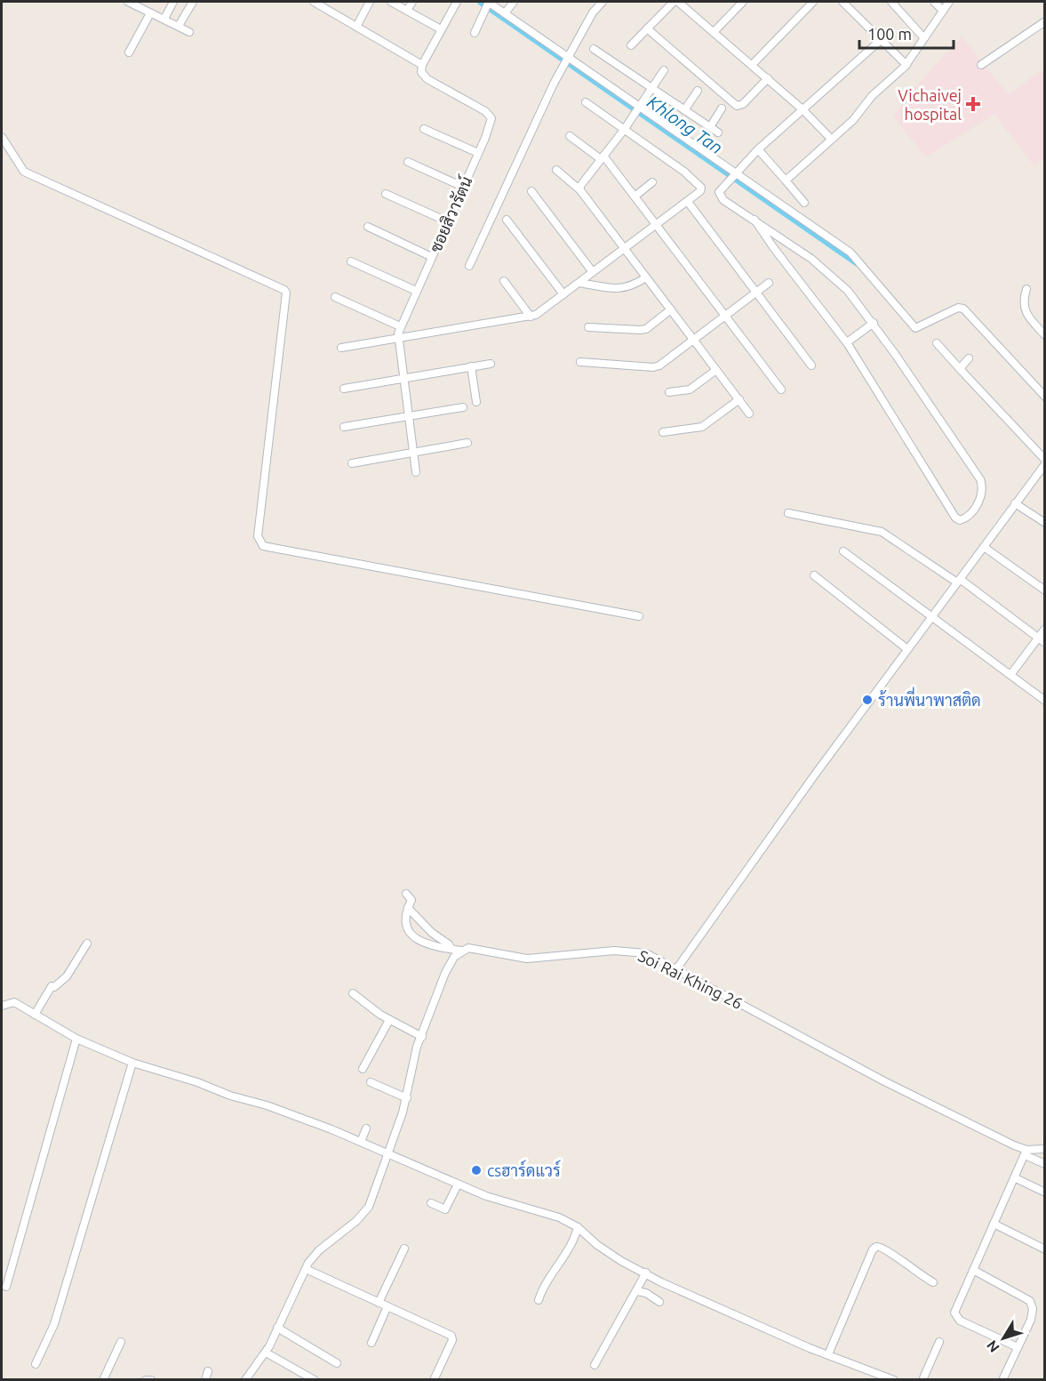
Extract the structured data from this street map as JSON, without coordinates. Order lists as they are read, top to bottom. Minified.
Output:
{"streets":{"street":["ซอยสิวารัตน์","Soi Rai Khing 26"]},"water":["Khlong Tan"],"places":{"health":["Vichaivej hospital"],"other":["ร้านพี่นาพาสติด","csฮาร์ดแวร์"]},"scale_bar":"100 m","north":"bottom left"}
